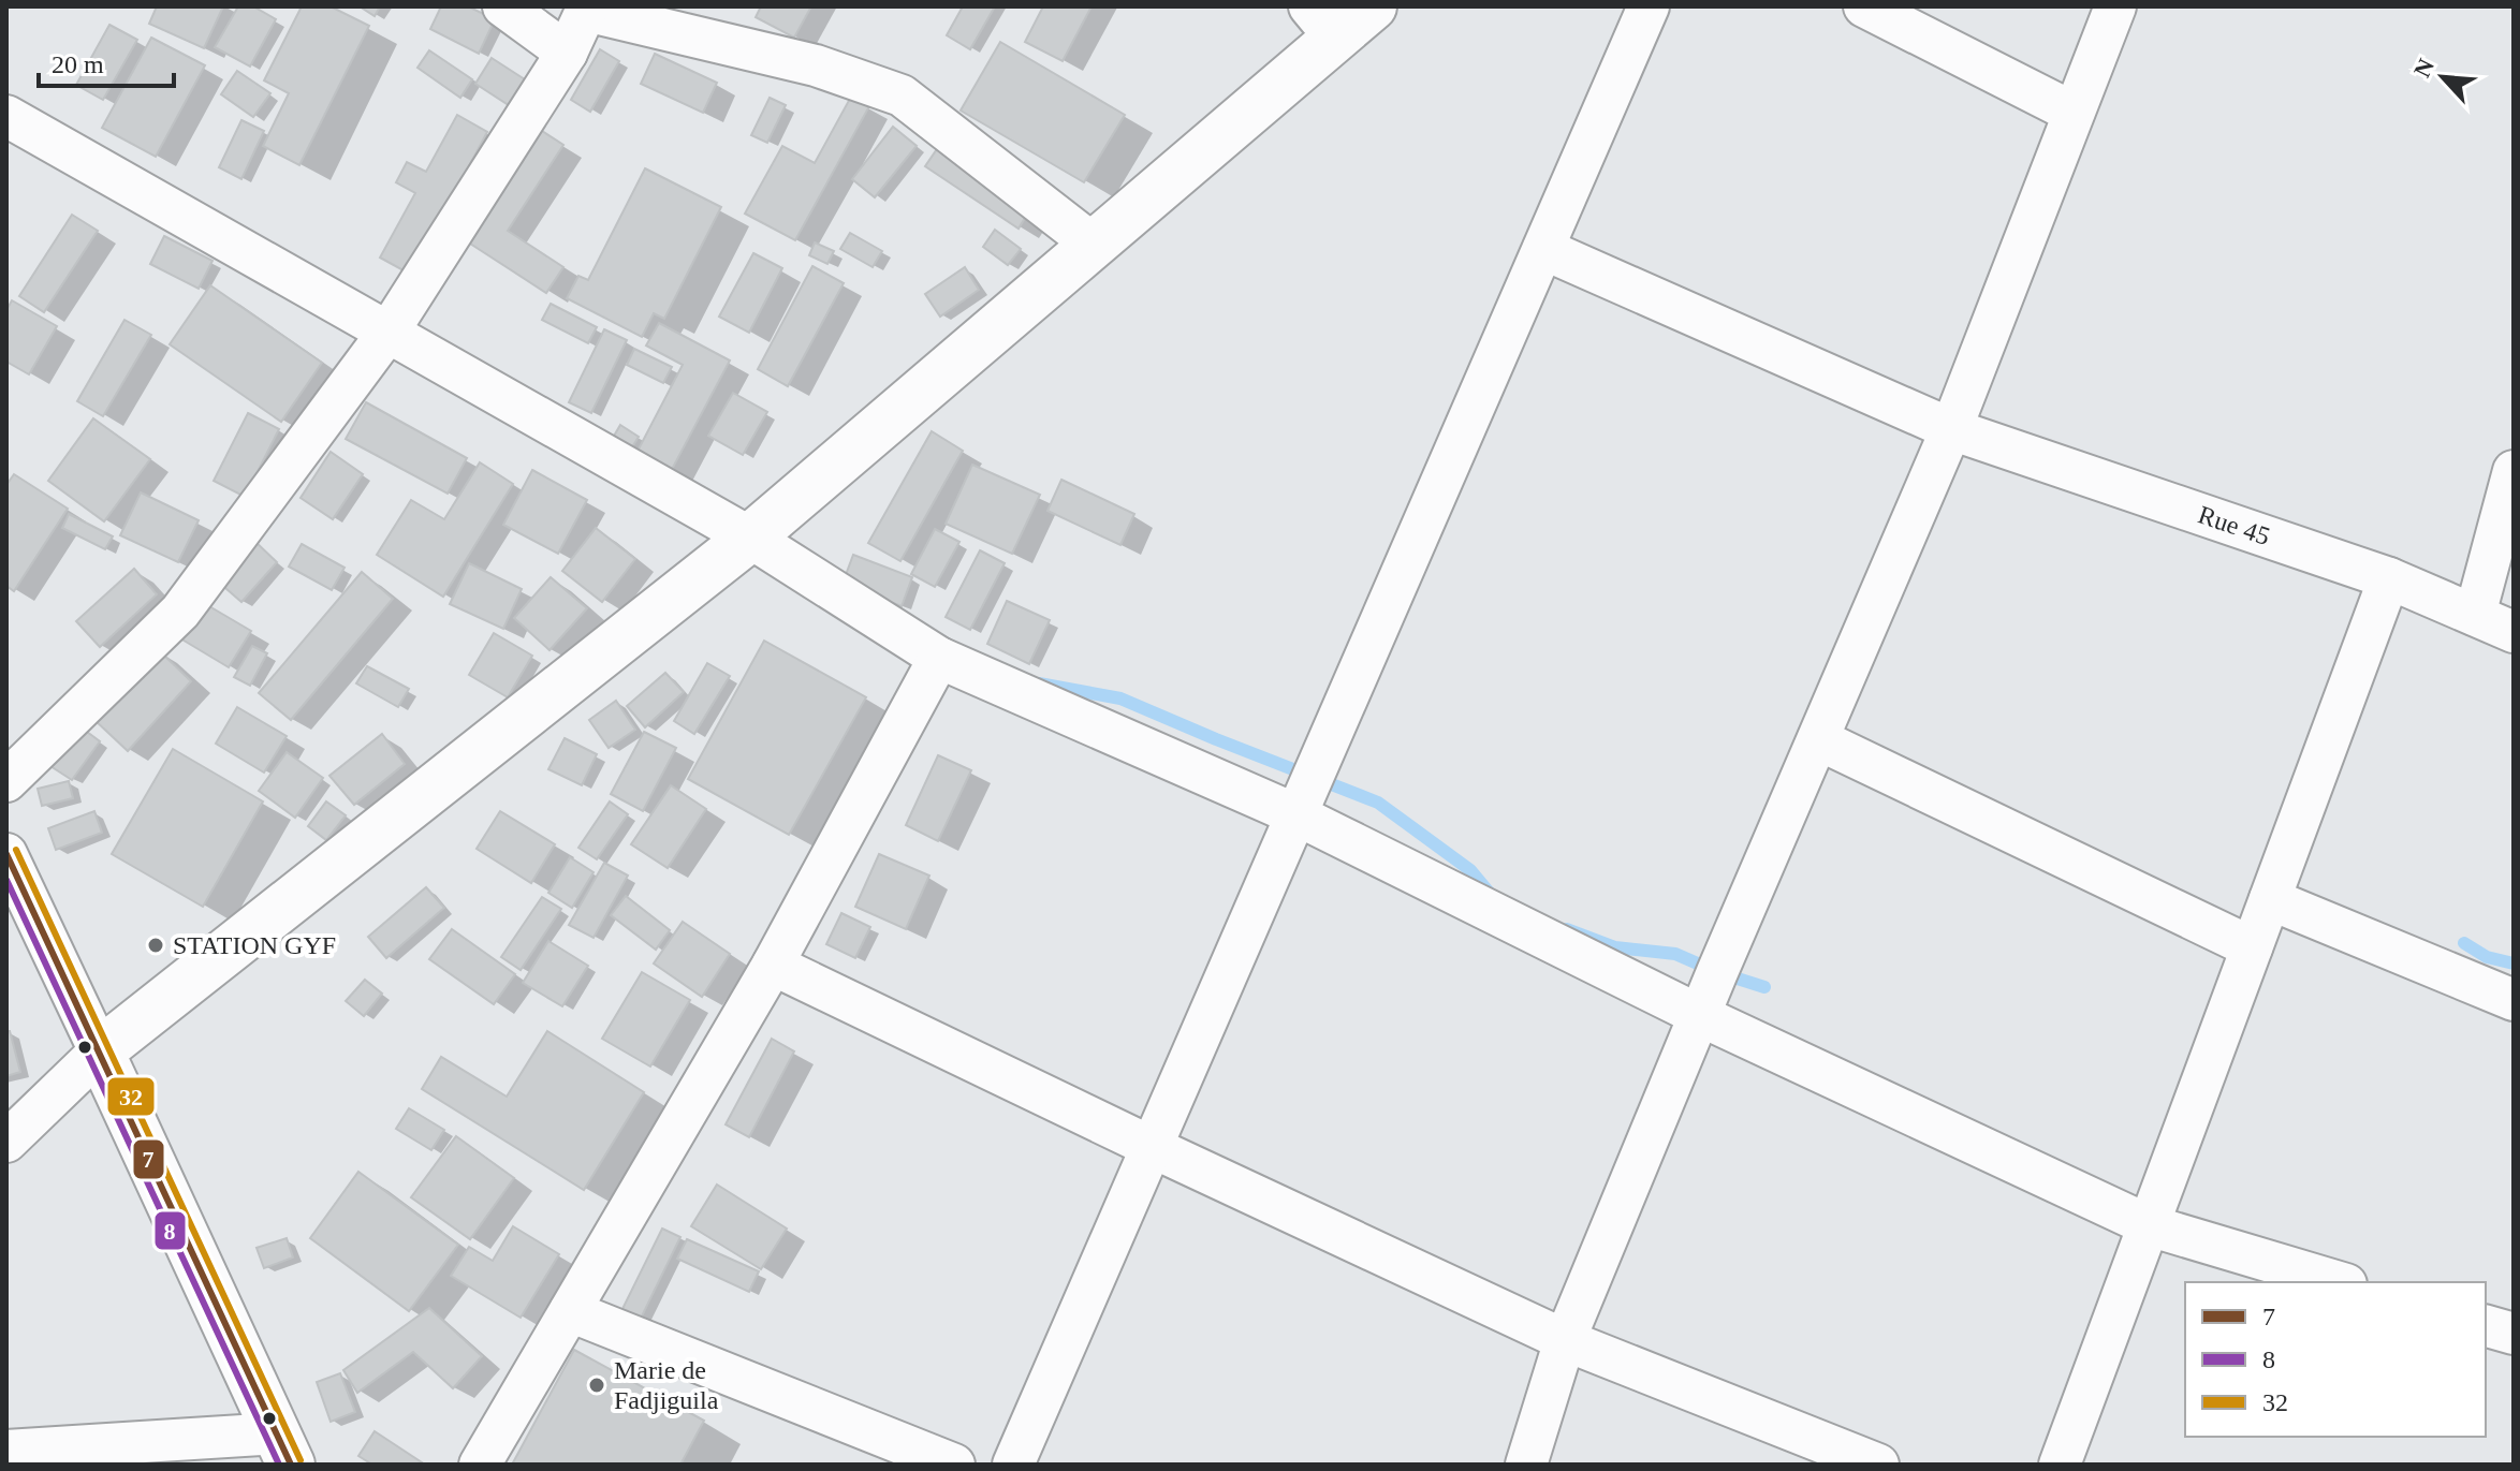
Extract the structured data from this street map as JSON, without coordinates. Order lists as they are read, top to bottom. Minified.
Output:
{"streets":{"street":["Rue 45"]},"places":["STATION GYF","Marie de Fadjiguila"],"lines":["transit line 32","transit line 7","transit line 8"],"legend":["7","8","32"],"scale_bar":"20 m","north":"top left"}
